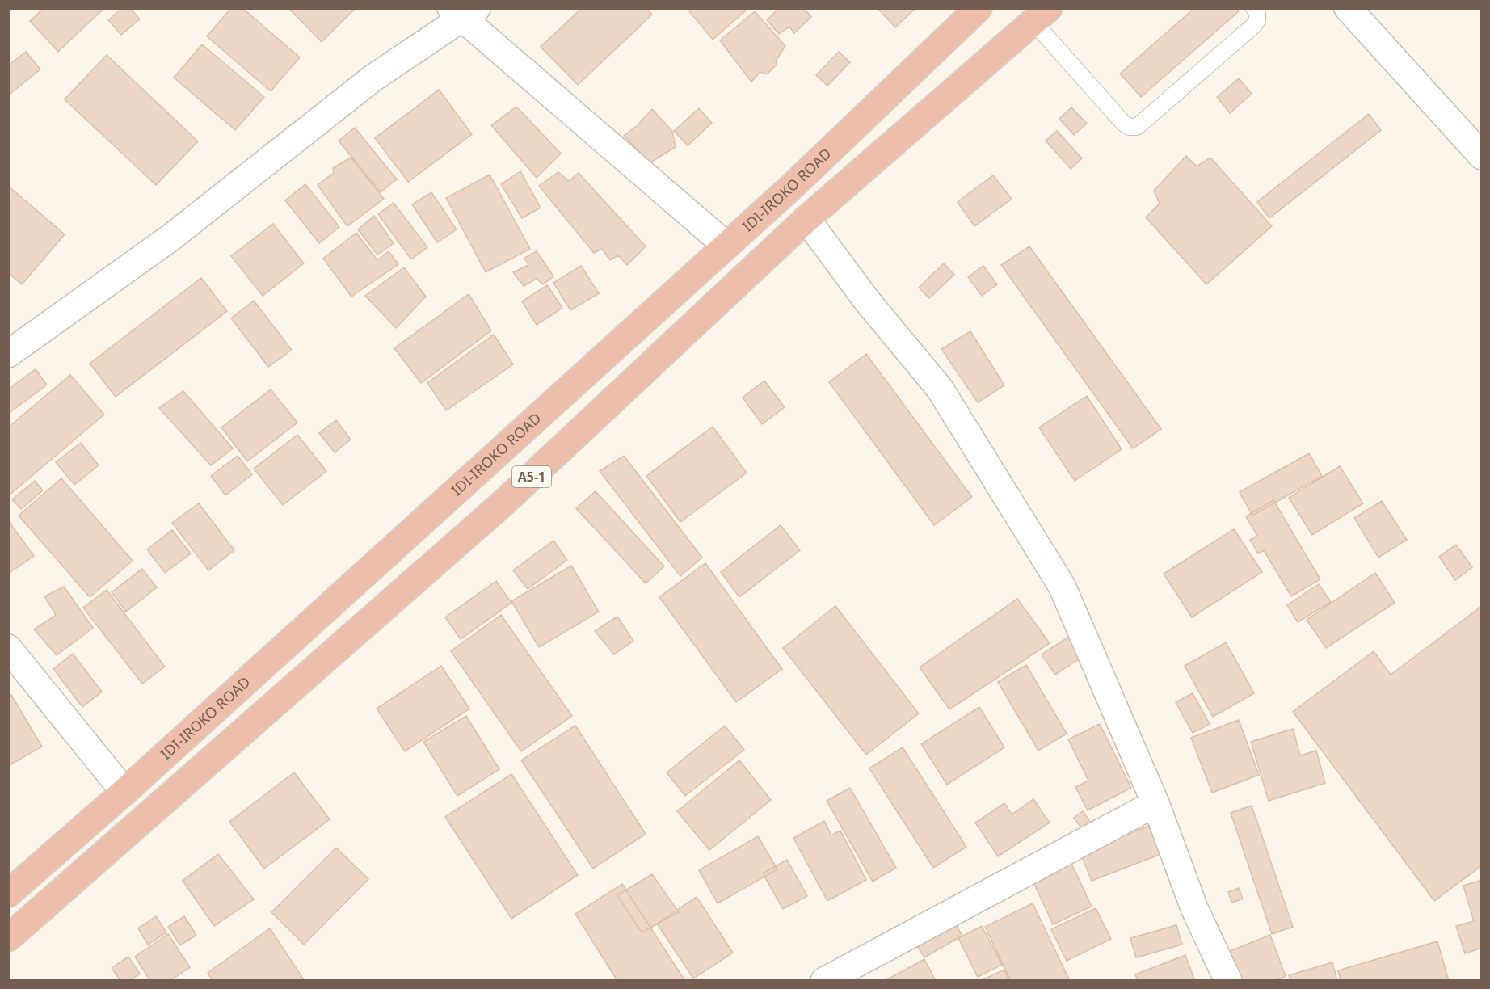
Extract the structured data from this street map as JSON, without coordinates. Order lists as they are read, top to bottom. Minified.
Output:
{"streets":{"highway":["IDI-IROKO ROAD","A5-1"]}}
